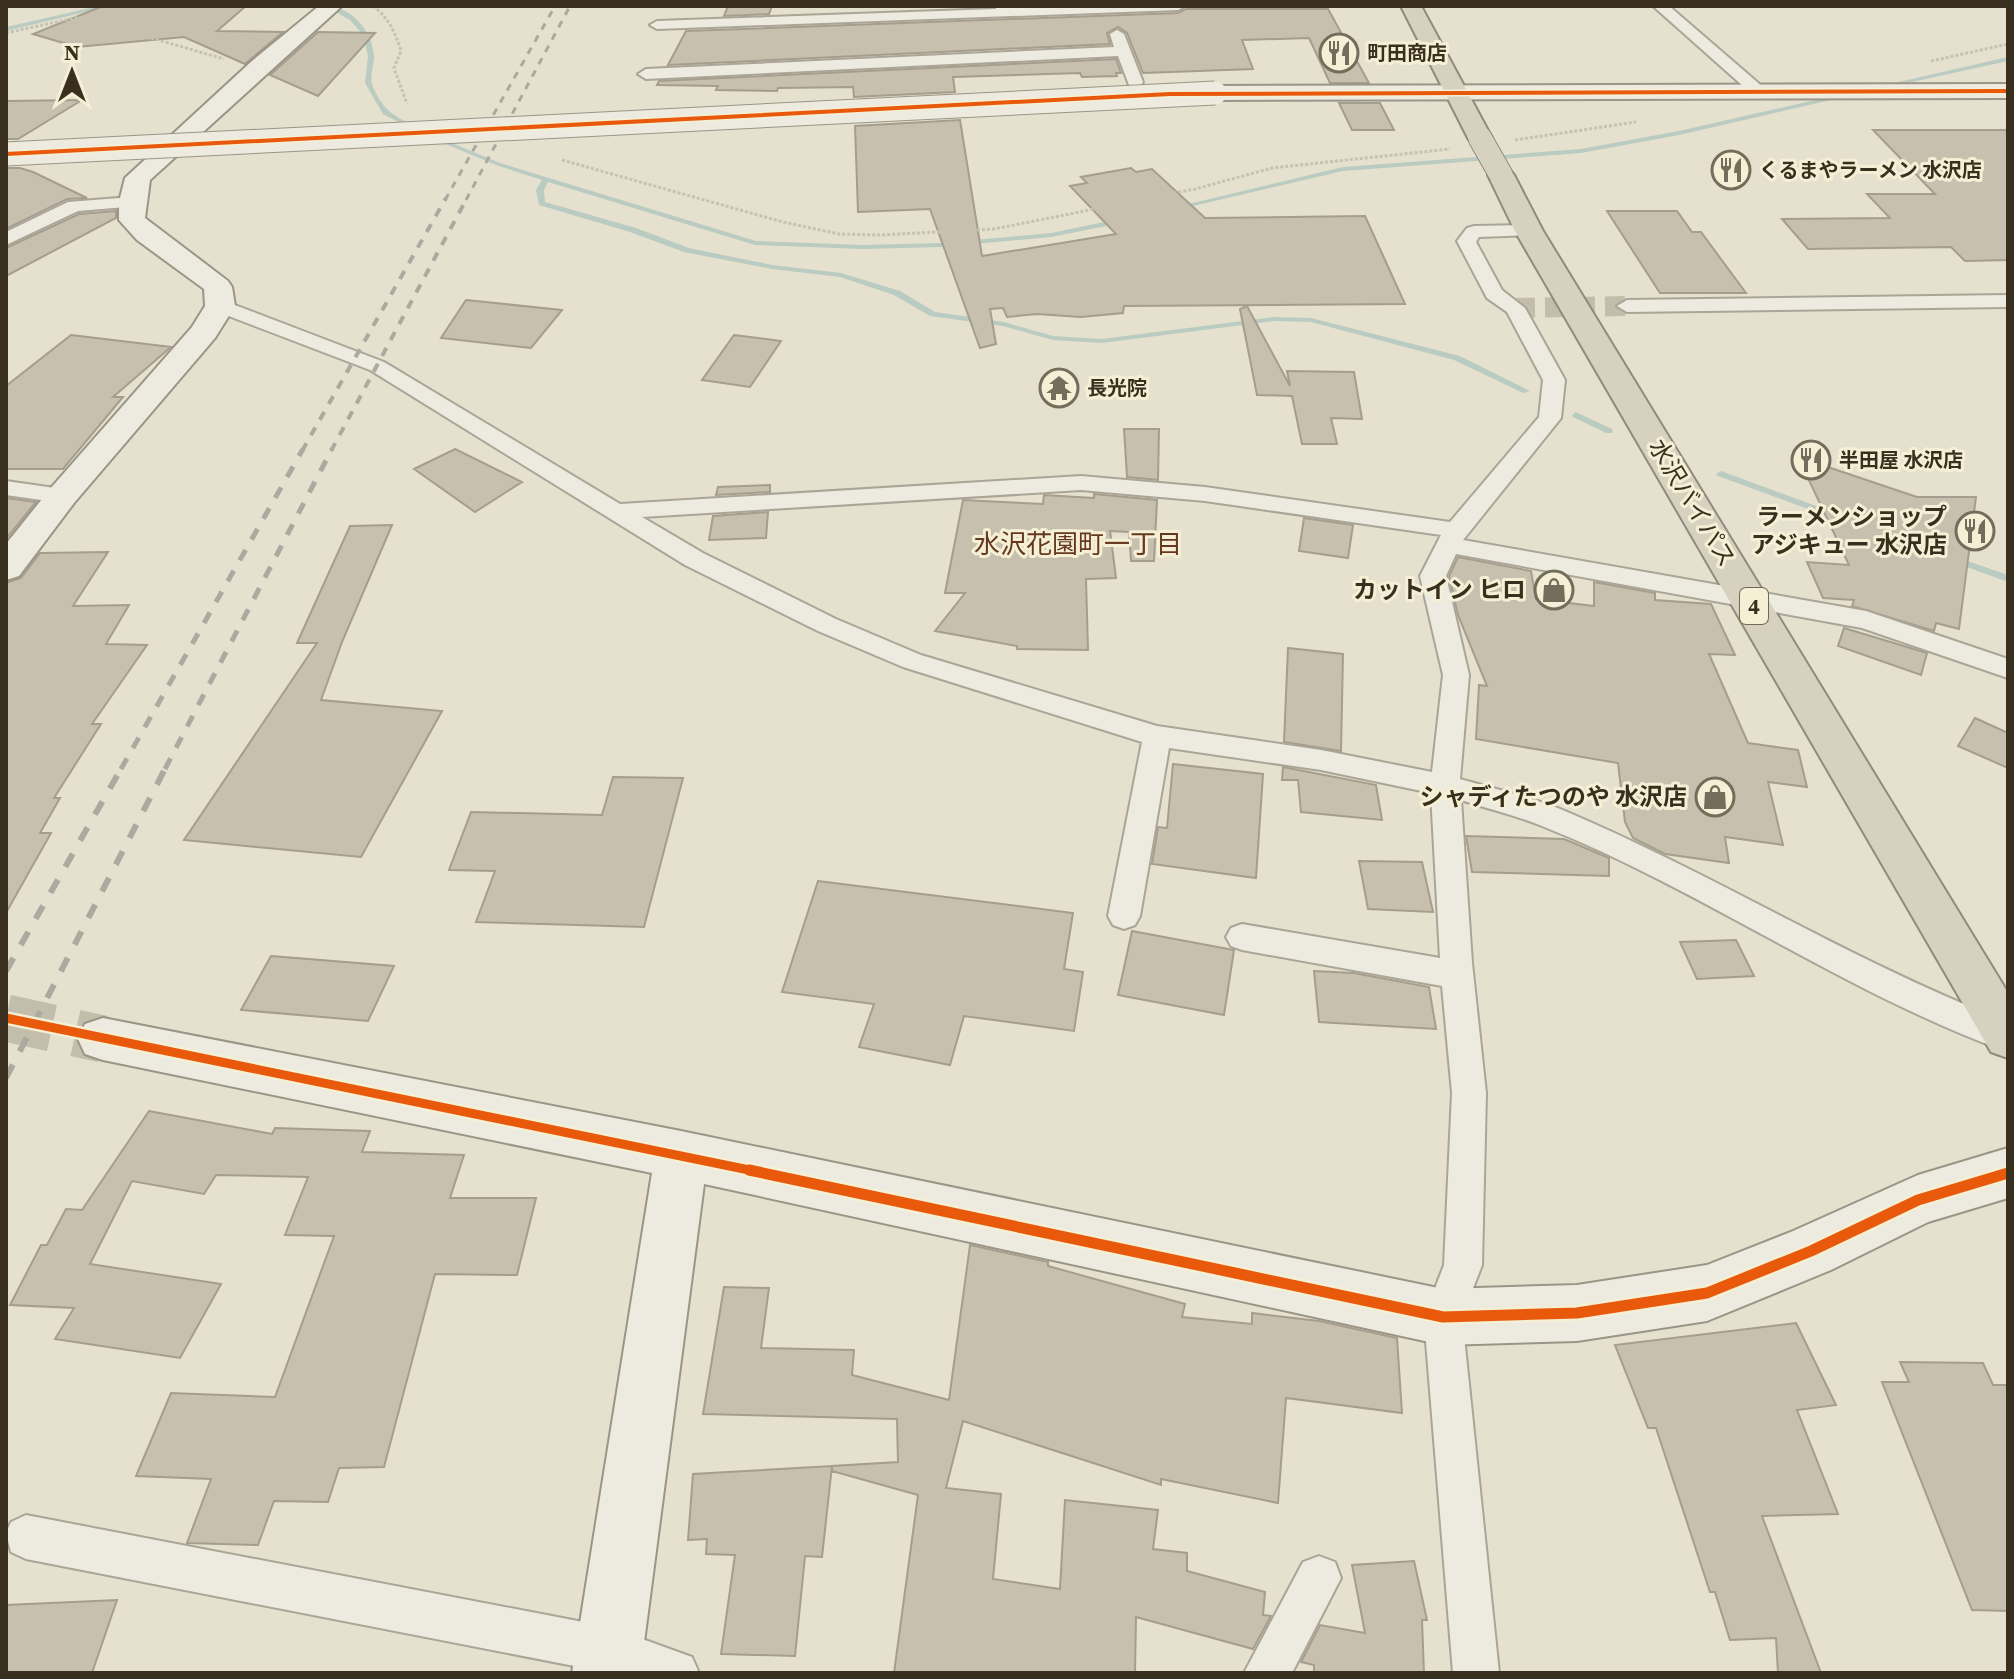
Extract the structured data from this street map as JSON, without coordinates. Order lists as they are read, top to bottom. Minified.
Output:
{"streets":{"highway":["水沢バイパス","4"]},"districts":["水沢花園町一丁目"],"places":{"restaurant":["町田商店","くるまやラーメン 水沢店","半田屋 水沢店","ラーメンショップ アジキュー 水沢店"],"temple":["長光院"],"shop":["カットイン ヒロ","シャディたつのや 水沢店"]},"north":"top"}
